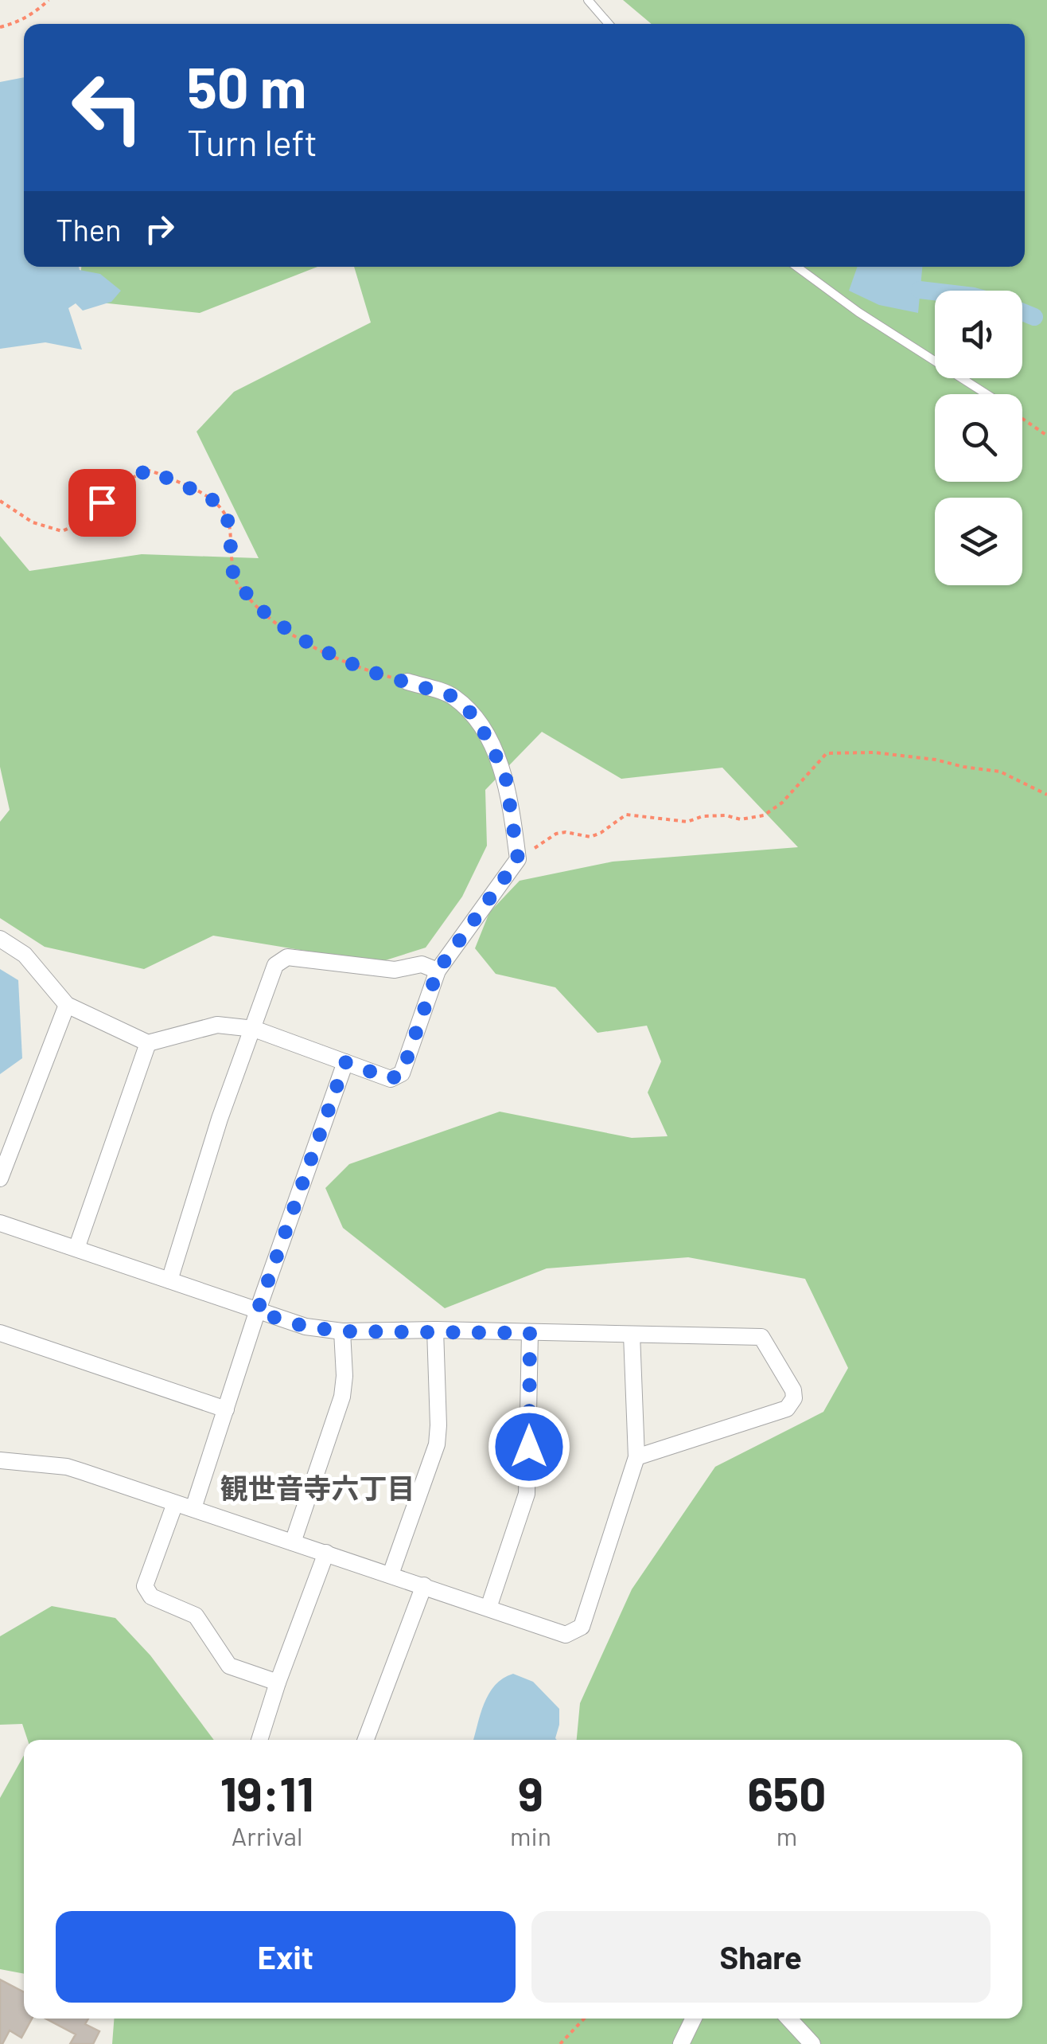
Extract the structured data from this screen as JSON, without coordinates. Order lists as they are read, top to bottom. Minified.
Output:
{"districts":["観世音寺六丁目"],"page":{"turn":["50 m","Turn left"],"then":"Then","eta":["19:11","Arrival","9","min","650","m"],"buttons":["Exit","Share"]}}
